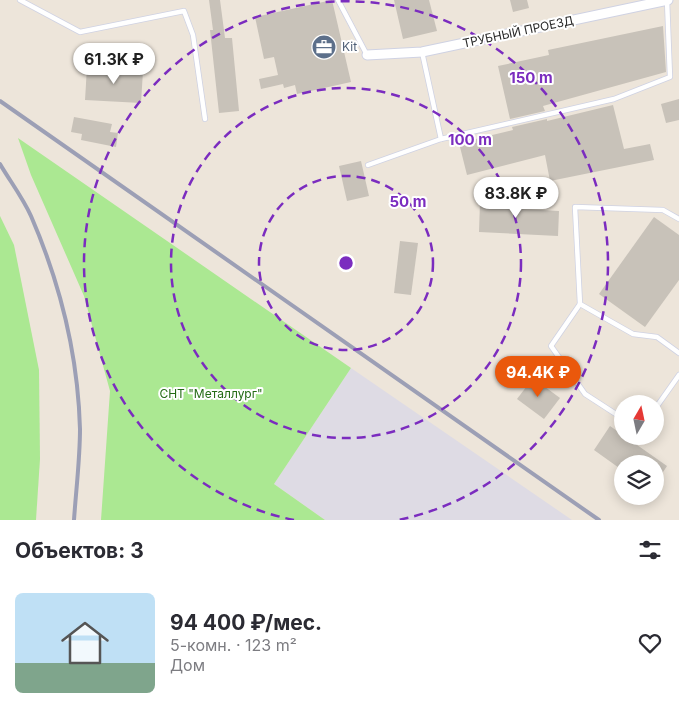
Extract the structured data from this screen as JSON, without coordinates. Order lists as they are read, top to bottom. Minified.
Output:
{"streets":{"street":["ТРУБНЫЙ ПРОЕЗД"]},"parks":["СНТ \"Металлург\""],"places":{"office":["Kit"]},"north":"top","page":{"price":["61.3K ₽","83.8K ₽","94.4K ₽"],"heading":"Объектов: 3","list":[{"name":"94 400 ₽/мес.","note":"5-комн. · 123 m² · Дом"}]},"rings":["150 m","100 m","50 m"]}
